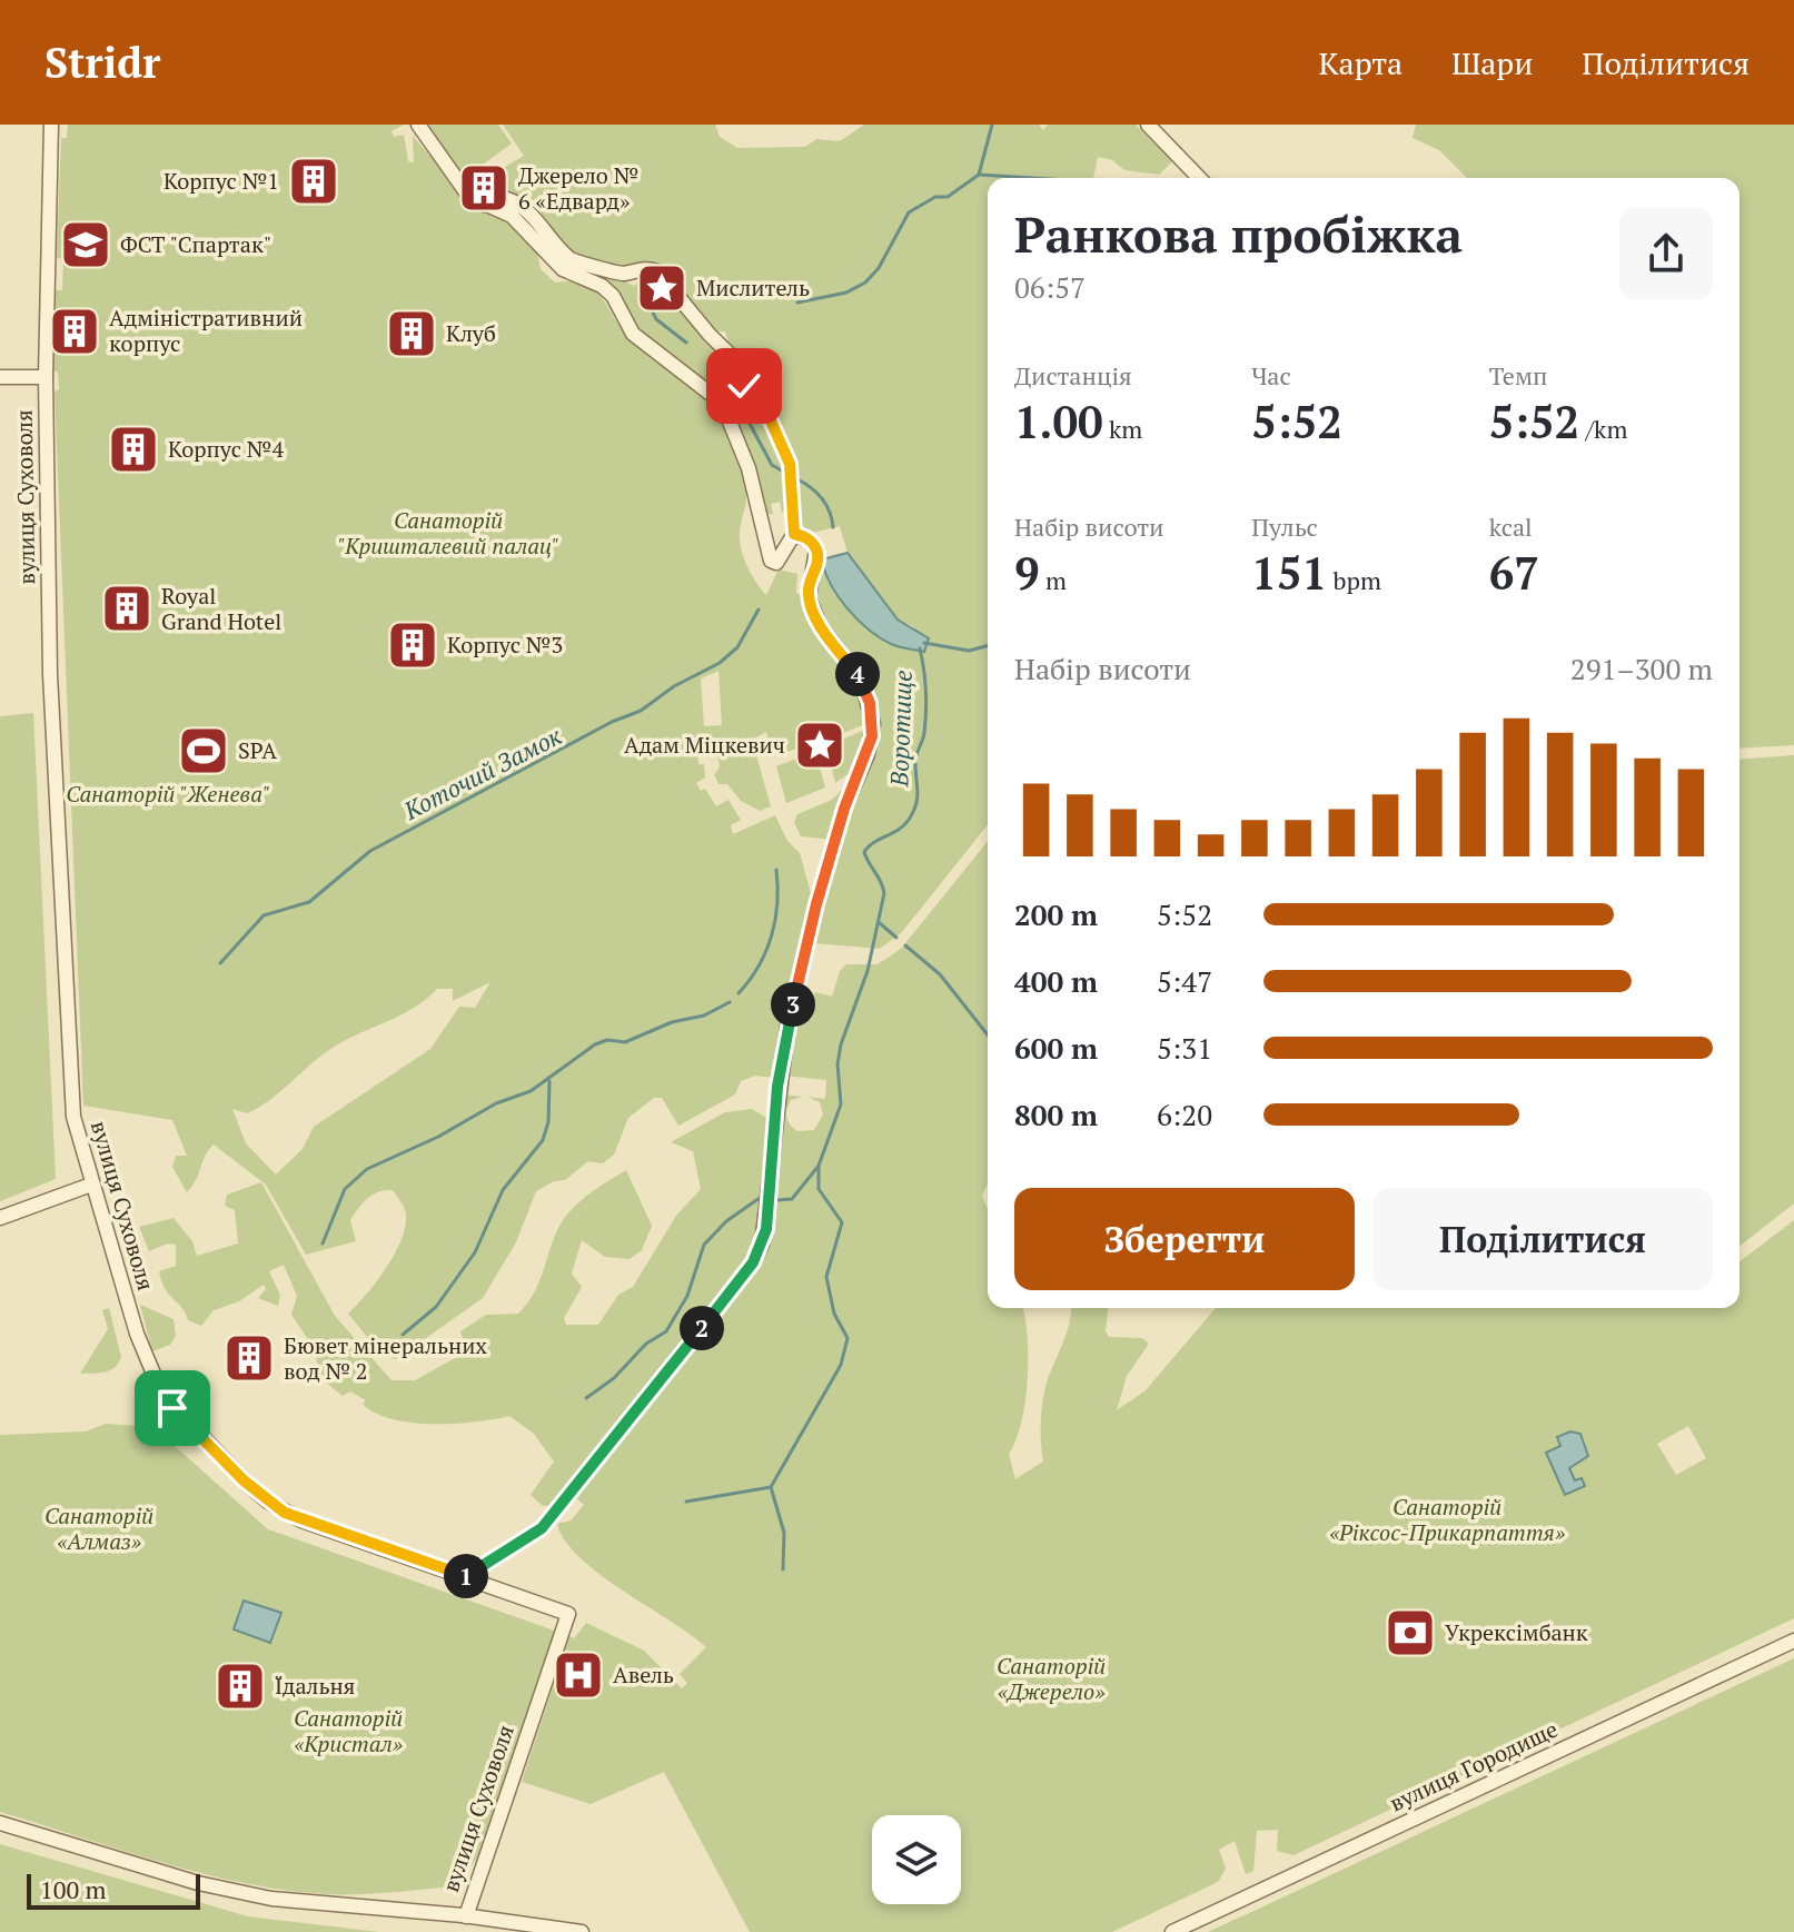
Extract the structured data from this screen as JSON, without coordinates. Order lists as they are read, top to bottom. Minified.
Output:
{"streets":{"street":["вулиця Суховоля","вулиця Городище"]},"water":["Воротище","Коточий Замок"],"parks":["Санаторій \"Кришталевий палац\"","Санаторій \"Женева\"","Санаторій «Ріксос-Прикарпаття»","Санаторій «Алмаз»","Санаторій «Джерело»","Санаторій «Кристал»"],"places":{"building":["Корпус №1","Джерело № 6 «Едвард»","Адміністративний корпус","Клуб","Корпус №4","Royal Grand Hotel","Корпус №3","Бювет мінеральних вод № 2","Їдальня"],"school or university":["ФСТ \"Спартак\""],"place":["Мислитель","Адам Міцкевич"],"sports":["SPA"],"bank":["Укрексімбанк"],"hospital":["Авель"]},"scale_bar":"100 m","page":{"header":"Stridr","nav":["Карта","Шари","Поділитися"],"heading":["Ранкова пробіжка","06:57"],"stats":[["Дистанція","1.00 km"],["Час","5:52"],["Темп","5:52 /km"],["Набір висоти","9 m"],["Пульс","151 bpm"],["kcal","67"]],"chart":["Набір висоти","291–300 m"],"pins":["4","3","2","1"],"list":[{"name":"200 m","note":"5:52"},{"name":"400 m","note":"5:47"},{"name":"600 m","note":"5:31"},{"name":"800 m","note":"6:20"}],"buttons":["Зберегти","Поділитися"],"scale":"100 m"}}
